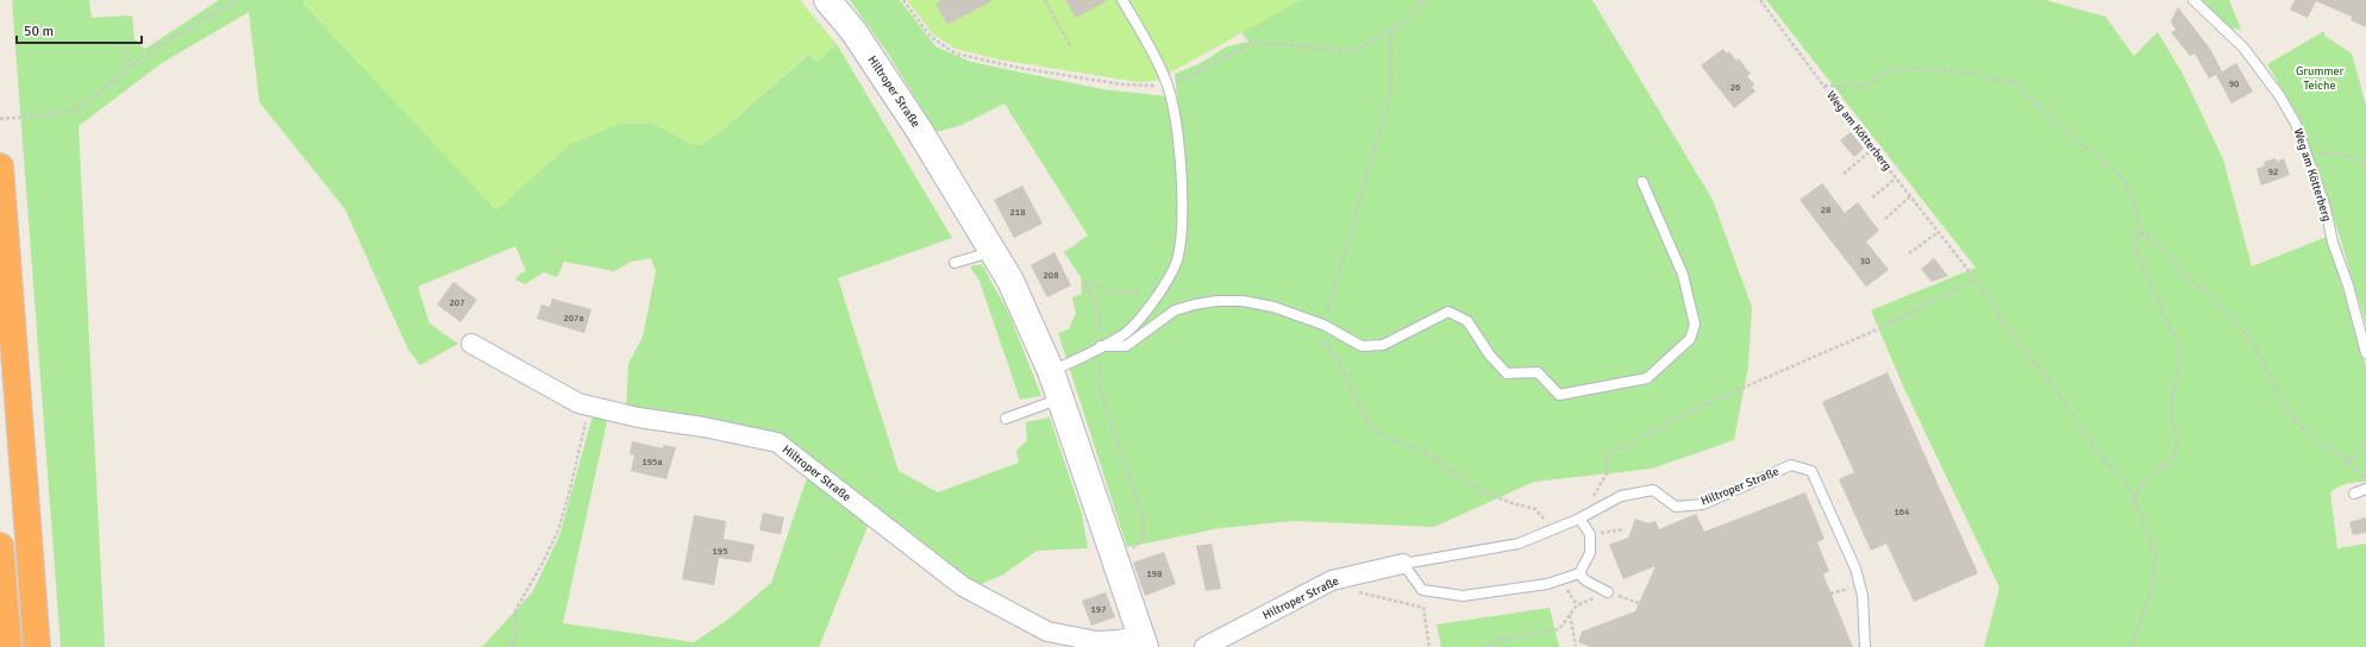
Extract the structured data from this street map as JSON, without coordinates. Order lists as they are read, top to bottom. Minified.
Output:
{"streets":{"street":["Hiltroper Straße"],"lane":["Weg am Kötterberg"]},"parks":["Grummer Teiche"],"house_numbers":["90","26","92","28","218","30","208","207","207a","195a","164","195","198","197"],"scale_bar":"50 m"}
